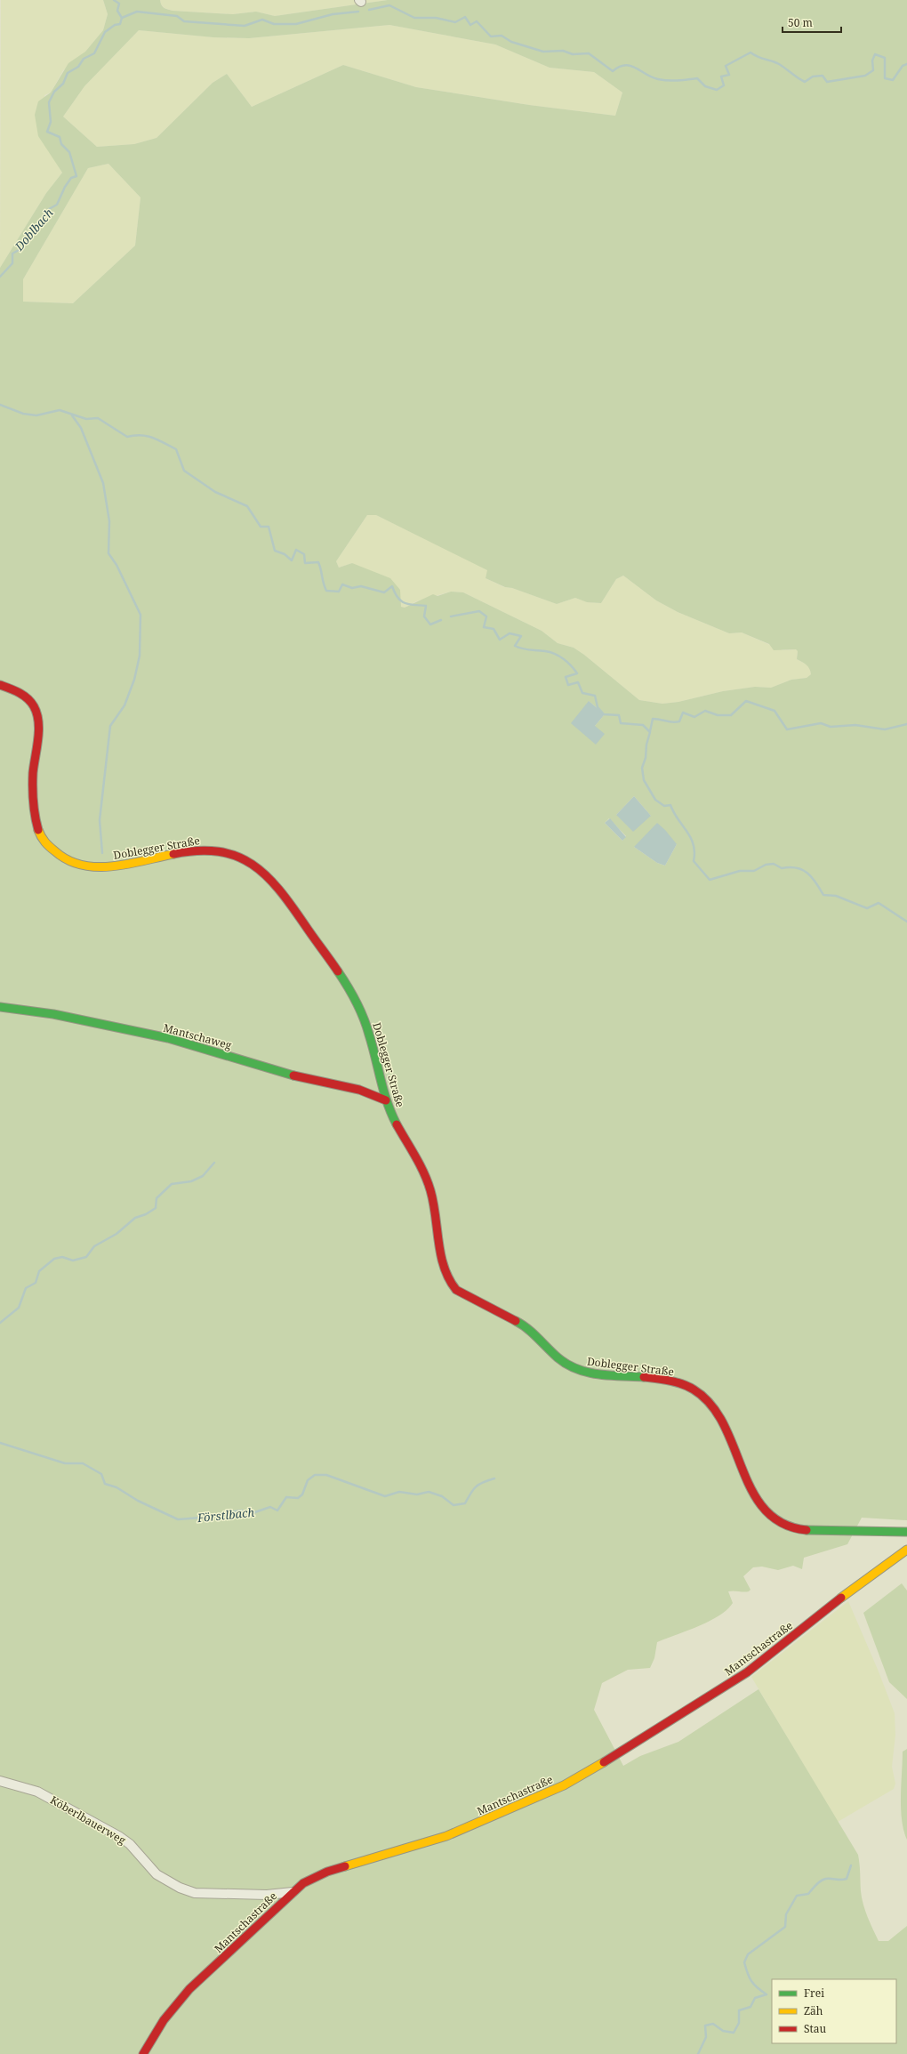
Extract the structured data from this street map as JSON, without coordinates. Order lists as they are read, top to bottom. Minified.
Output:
{"streets":{"street":["Doblegger Straße","Mantschaweg","Mantschastraße","Köberlbauerweg"]},"crossings":[["Doblegger Straße","Mantschaweg"],["Mantschastraße","Köberlbauerweg"]],"water":["Doblbach","Förstlbach"],"legend":["Frei","Zäh","Stau"],"scale_bar":"50 m"}
